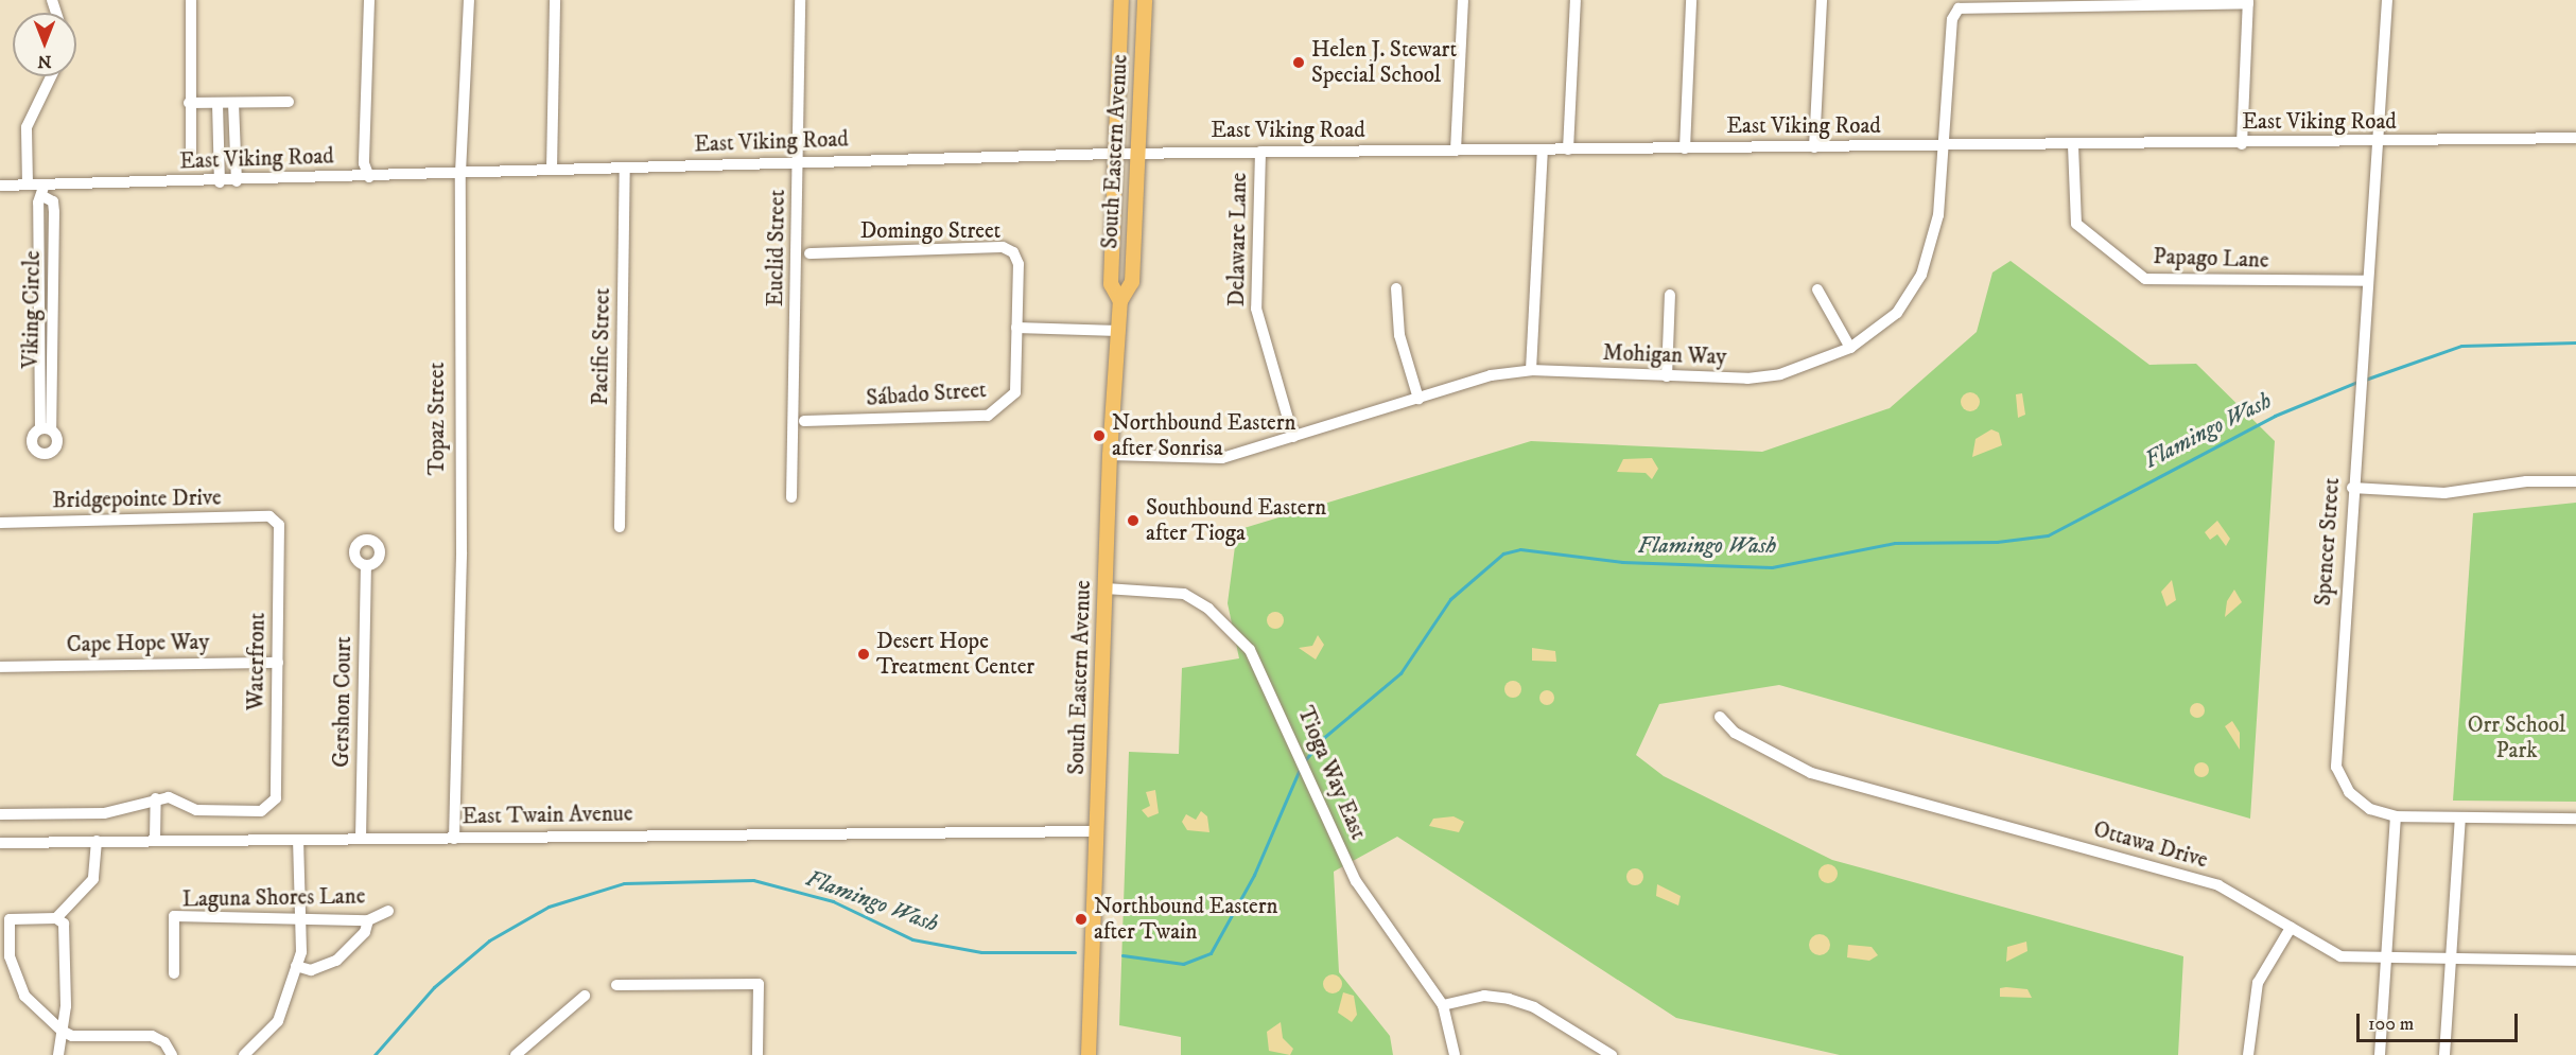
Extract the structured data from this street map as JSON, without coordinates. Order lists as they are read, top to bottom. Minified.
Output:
{"streets":{"main road":["South Eastern Avenue"],"street":["East Viking Road","Domingo Street","Delaware Lane","Euclid Street","Papago Lane","Viking Circle","Pacific Street","Mohigan Way","Sábado Street","Topaz Street","Bridgepointe Drive","Spencer Street","Cape Hope Way","Waterfront","Gershon Court","Tioga Way East","East Twain Avenue","Ottawa Drive","Laguna Shores Lane"]},"crossings":[["East Viking Road","South Eastern Avenue"],["East Viking Road","Delaware Lane"],["East Viking Road","Euclid Street"],["East Viking Road","Papago Lane"],["East Viking Road","Viking Circle"],["East Viking Road","Pacific Street"],["East Viking Road","Mohigan Way"],["East Viking Road","Topaz Street"],["East Viking Road","Spencer Street"],["South Eastern Avenue","Mohigan Way"],["South Eastern Avenue","Tioga Way East"],["South Eastern Avenue","East Twain Avenue"],["Domingo Street","Sábado Street"],["Delaware Lane","Mohigan Way"],["Papago Lane","Spencer Street"],["Topaz Street","East Twain Avenue"],["Bridgepointe Drive","Waterfront"],["Cape Hope Way","Waterfront"],["Gershon Court","East Twain Avenue"]],"water":["Flamingo Wash"],"parks":["Orr School Park"],"places":["Helen J. Stewart Special School","Northbound Eastern after Sonrisa","Southbound Eastern after Tioga","Desert Hope Treatment Center","Northbound Eastern after Twain"],"scale_bar":"100 m","north":"bottom"}
